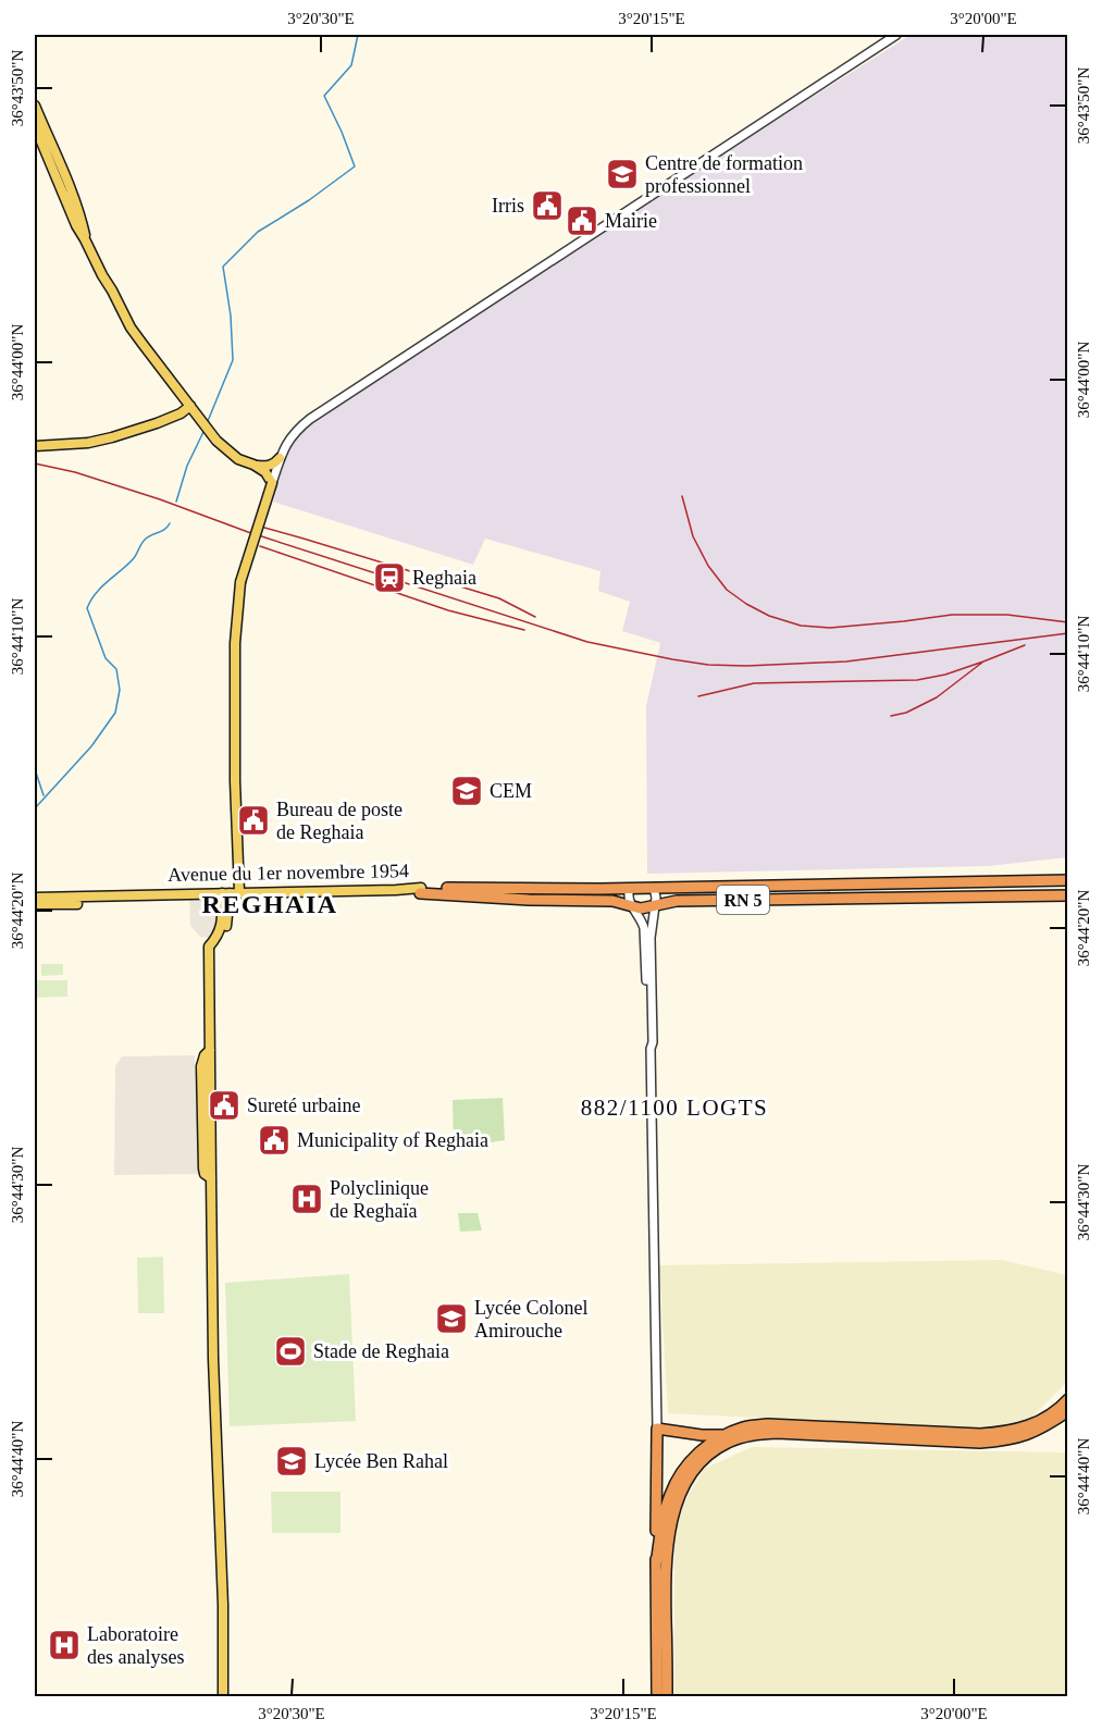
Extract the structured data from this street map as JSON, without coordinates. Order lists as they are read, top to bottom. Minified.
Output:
{"streets":{"highway":["RN 5"],"main road":["Avenue du 1er novembre 1954"]},"crossings":[["Avenue du 1er novembre 1954","RN 5"]],"districts":["REGHAIA","882/1100 LOGTS"],"places":{"school or university":["Centre de formation professionnel","CEM","Lycée Colonel Amirouche","Lycée Ben Rahal"],"public building":["Irris","Mairie","Bureau de poste de Reghaia","Sureté urbaine","Municipality of Reghaia"],"station":["Reghaia"],"hospital":["Polyclinique de Reghaïa","Laboratoire des analyses"],"sports":["Stade de Reghaia"]},"coordinates":["3°20'30\"E","3°20'15\"E","3°20'00\"E","36°43'50\"N","36°44'00\"N","36°44'10\"N","36°44'20\"N","36°44'30\"N","36°44'40\"N"]}
